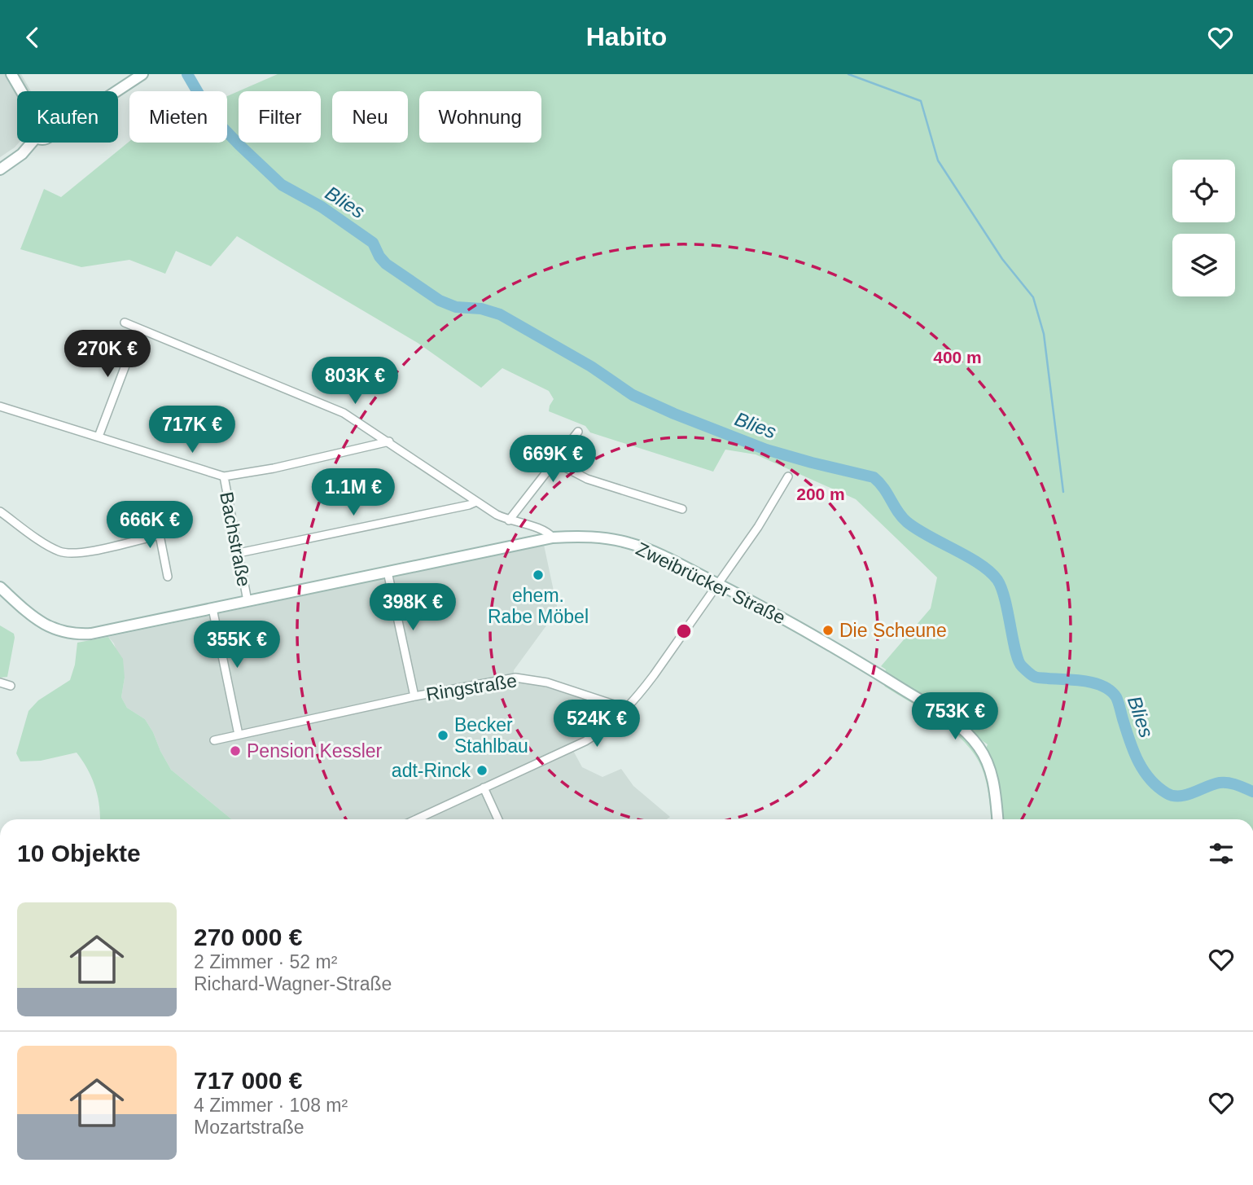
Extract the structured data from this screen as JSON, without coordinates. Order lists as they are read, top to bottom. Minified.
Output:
{"streets":{"street":["Bachstraße","Zweibrücker Straße","Ringstraße"]},"crossings":[["Bachstraße","Zweibrücker Straße"],["Zweibrücker Straße","Ringstraße"]],"water":["Blies"],"places":["ehem. Rabe Möbel","Die Scheune","Becker Stahlbau","Pension Kessler","adt-Rinck"],"page":{"header":"Habito","chip":["Kaufen","Mieten","Filter","Neu","Wohnung"],"price":["270K €","803K €","717K €","669K €","1.1M €","666K €","398K €","355K €","753K €","524K €"],"heading":"10 Objekte","list":[{"name":"270 000 €","note":"2 Zimmer · 52 m² · Richard-Wagner-Straße"},{"name":"717 000 €","note":"4 Zimmer · 108 m² · Mozartstraße"}]},"rings":["400 m","200 m"]}
